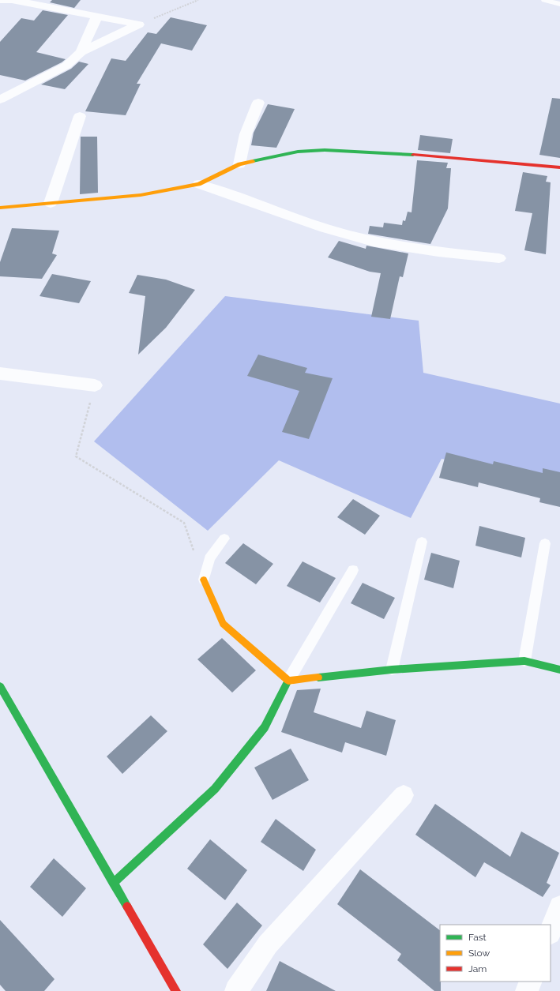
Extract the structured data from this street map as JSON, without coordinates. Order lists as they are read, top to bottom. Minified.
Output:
{"legend":["Fast","Slow","Jam"]}
